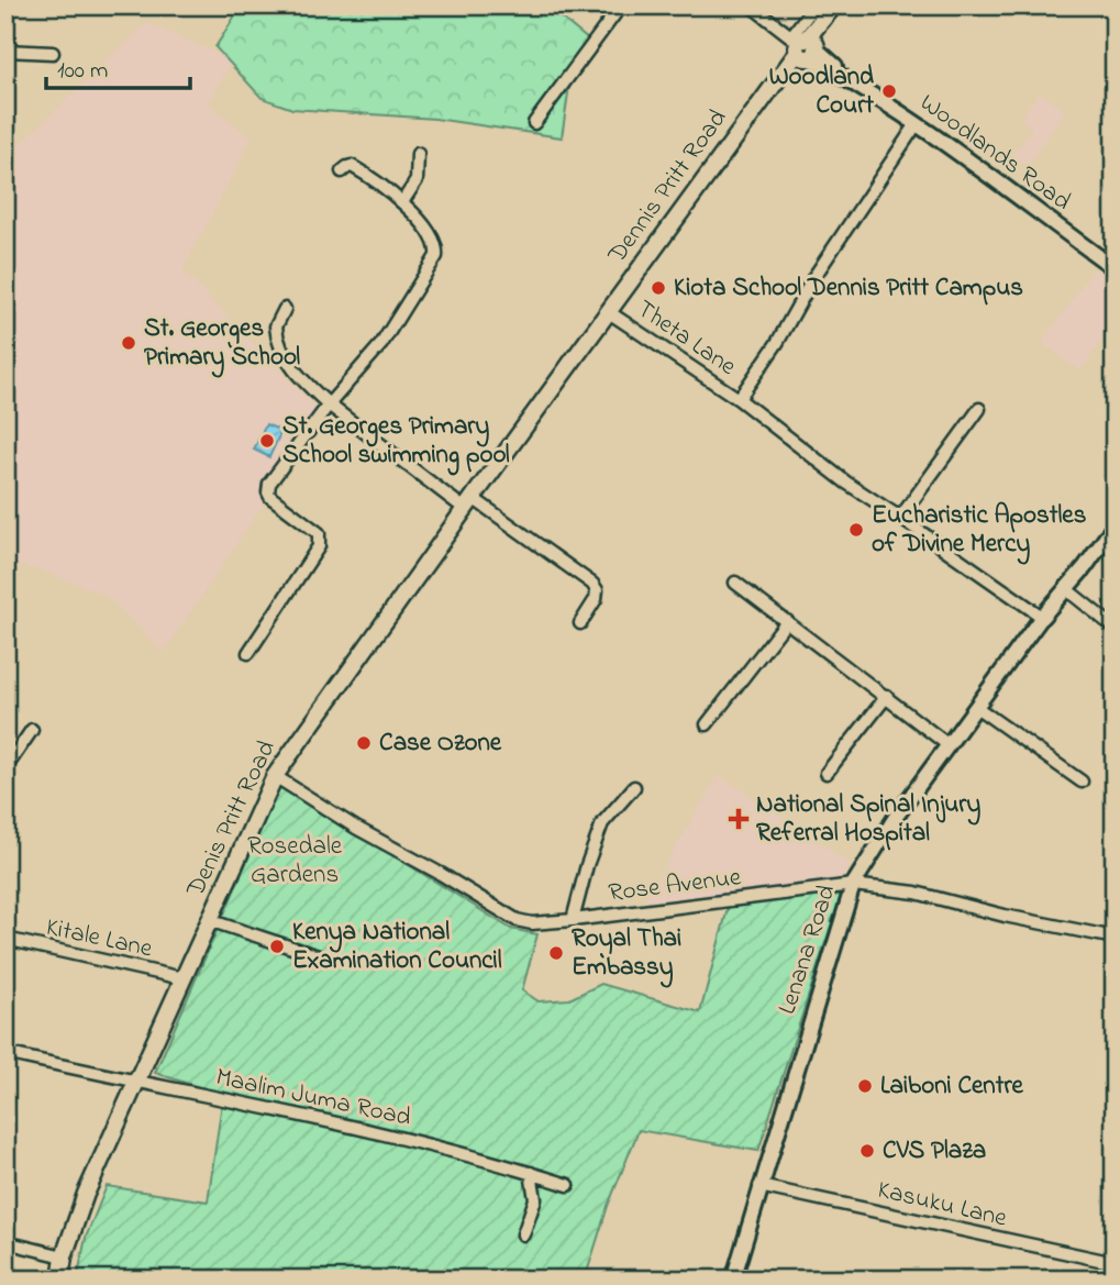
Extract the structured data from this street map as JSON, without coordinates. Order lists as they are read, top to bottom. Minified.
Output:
{"streets":{"main road":["Dennis Pritt Road","Denis Pritt Road"],"street":["Woodlands Road","Theta Lane","Rose Avenue","Kitale Lane","Lenana Road","Maalim Juma Road","Kasuku Lane"]},"crossings":[["Woodlands Road","Dennis Pritt Road"],["Dennis Pritt Road","Theta Lane"],["Dennis Pritt Road","Denis Pritt Road"],["Theta Lane","Denis Pritt Road"],["Denis Pritt Road","Rose Avenue"],["Denis Pritt Road","Kitale Lane"],["Denis Pritt Road","Maalim Juma Road"],["Rose Avenue","Lenana Road"],["Lenana Road","Kasuku Lane"]],"parks":["Rosedale Gardens"],"places":{"other":["Woodland Court","Kiota School Dennis Pritt Campus","St. Georges Primary School","St. Georges Primary School swimming pool","Eucharistic Apostles of Divine Mercy","Case Ozone","Kenya National Examination Council","Royal Thai Embassy","Laiboni Centre","CVS Plaza"],"health":["National Spinal Injury Referral Hospital"]},"scale_bar":"100 m"}
